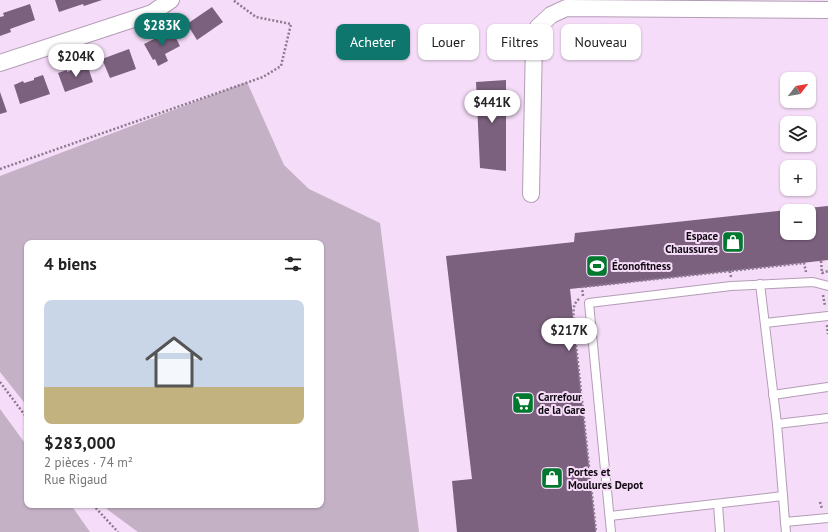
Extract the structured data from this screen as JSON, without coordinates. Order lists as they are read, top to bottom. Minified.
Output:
{"places":{"shop":["Espace Chaussures","Portes et Moulures Depot"],"sports":["Éconofitness"],"supermarket":["Carrefour de la Gare"]},"north":"top right","page":{"price":["$283K","$204K","$441K","$217K"],"chip":["Acheter","Louer","Filtres","Nouveau"],"map_buttons":["+","−"],"heading":"4 biens","list":[{"name":"$283,000","note":"2 pièces · 74 m² · Rue Rigaud"}]}}
